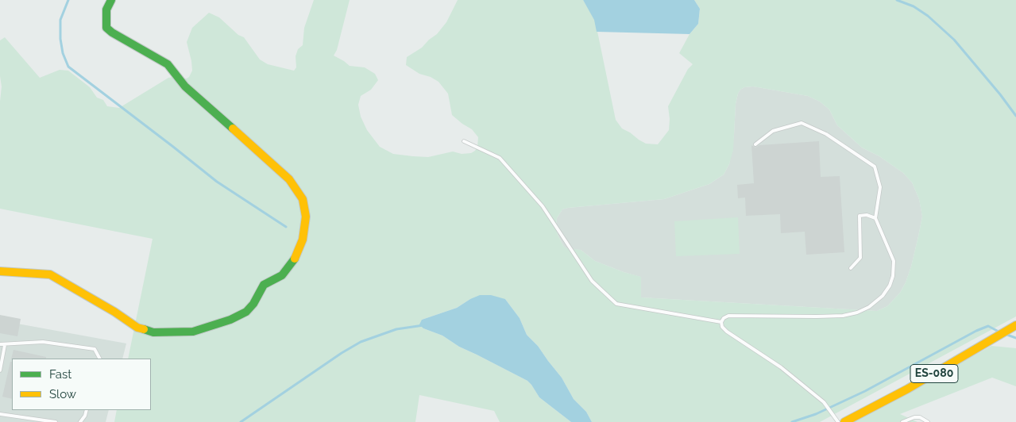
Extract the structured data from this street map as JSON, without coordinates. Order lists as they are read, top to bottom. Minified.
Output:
{"streets":{"street":["ES-080"]},"legend":["Fast","Slow"]}
